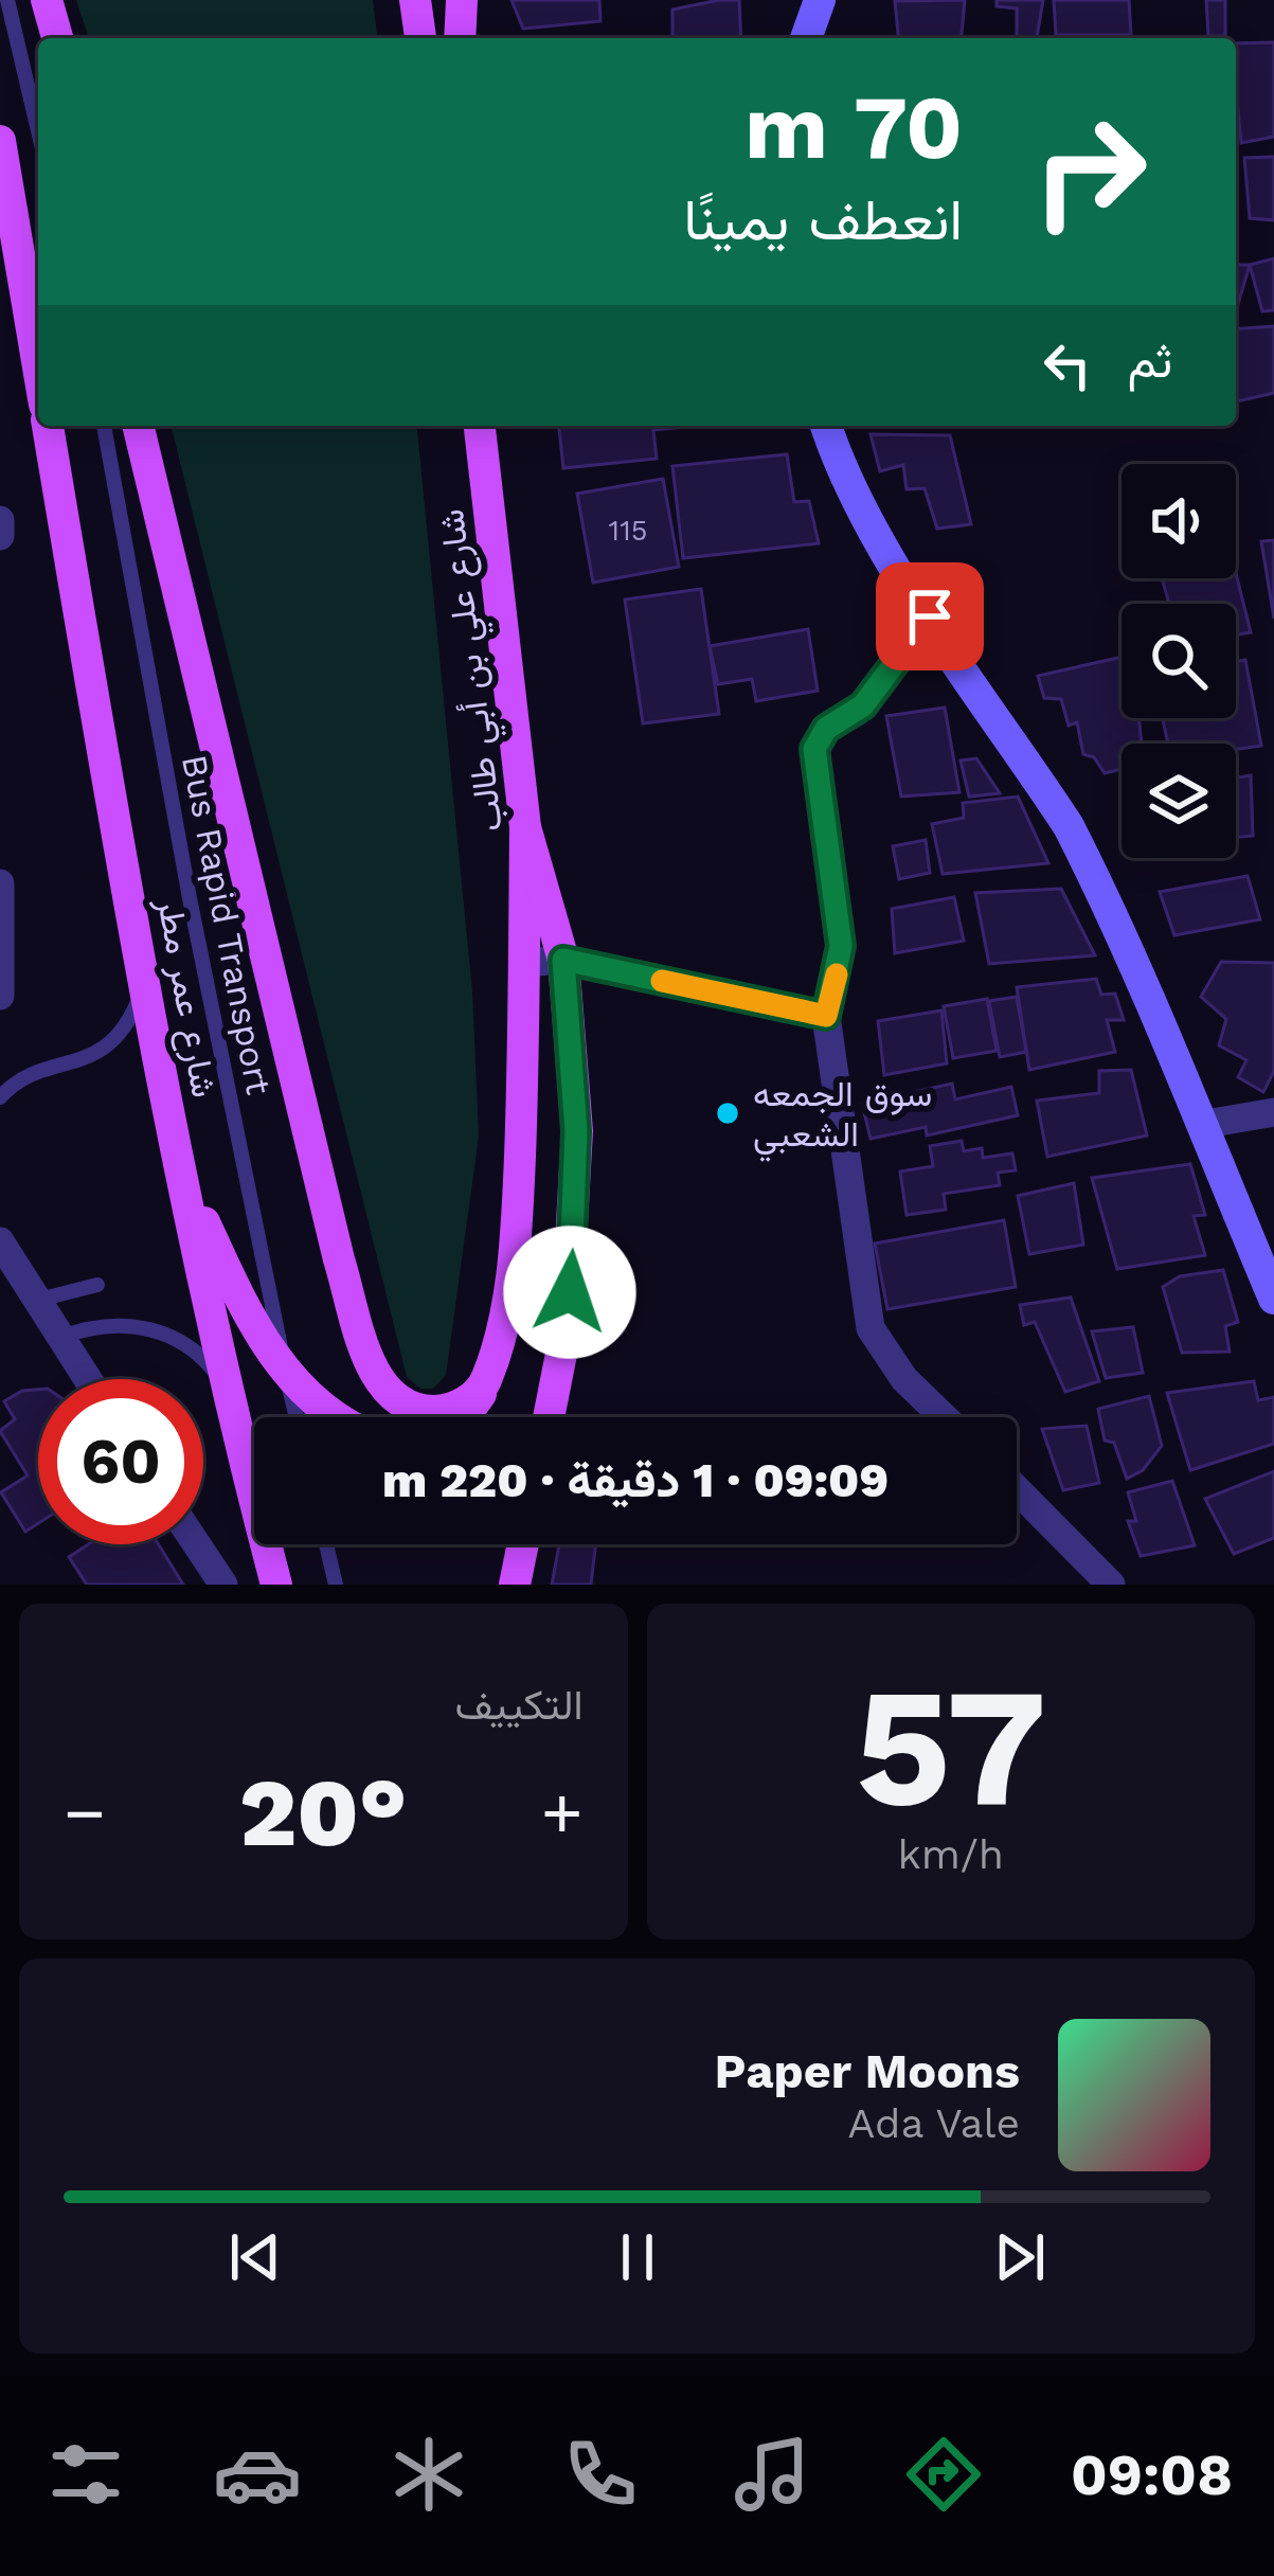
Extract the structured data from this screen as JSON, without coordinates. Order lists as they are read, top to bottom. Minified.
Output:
{"streets":{"main road":["شارع علي بن أبي طالب","شارع عمر مطر"],"lane":["Bus Rapid Transport"]},"places":["سوق الجمعه الشعبي"],"house_numbers":["115"],"page":{"turn":["70 m","انعطف يمينًا"],"then":"ثم","limit":"60","trip":"09:09 · 1 دقيقة · 220 m","tile":[["57","km/h"],"التكييف"],"heat":["−","20°","+"],"song":["Paper Moons","Ada Vale"],"tabs":"09:08"}}
